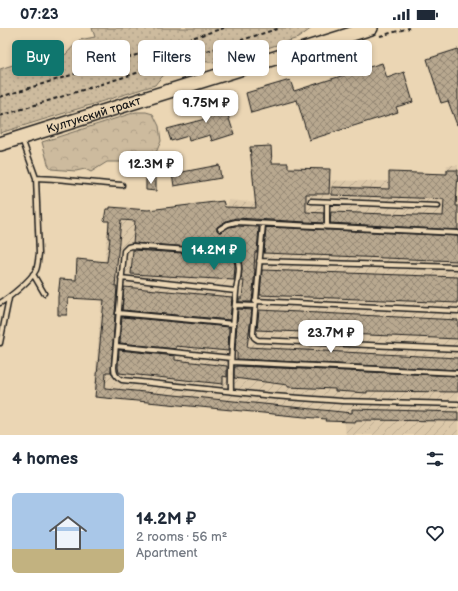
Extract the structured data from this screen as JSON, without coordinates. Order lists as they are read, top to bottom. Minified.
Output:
{"streets":{"main road":["Култукский тракт"]},"page":{"status":"07:23","chip":["Buy","Rent","Filters","New","Apartment"],"price":["9.75M ₽","12.3M ₽","14.2M ₽","23.7M ₽"],"heading":"4 homes","list":[{"name":"14.2M ₽","note":"2 rooms · 56 m² · Apartment"}]}}
